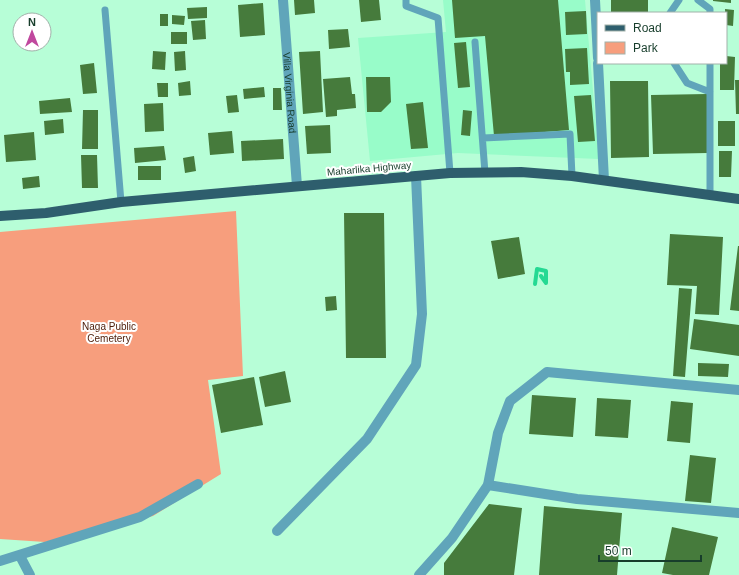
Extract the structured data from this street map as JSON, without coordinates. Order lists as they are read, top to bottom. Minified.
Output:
{"streets":{"main road":["Maharlika Highway"],"street":["Villa Virginia Road"]},"crossings":[["Villa Virginia Road","Maharlika Highway"]],"parks":["Naga Public Cemetery"],"legend":["Road","Park"],"scale_bar":"50 m","north":"top"}
